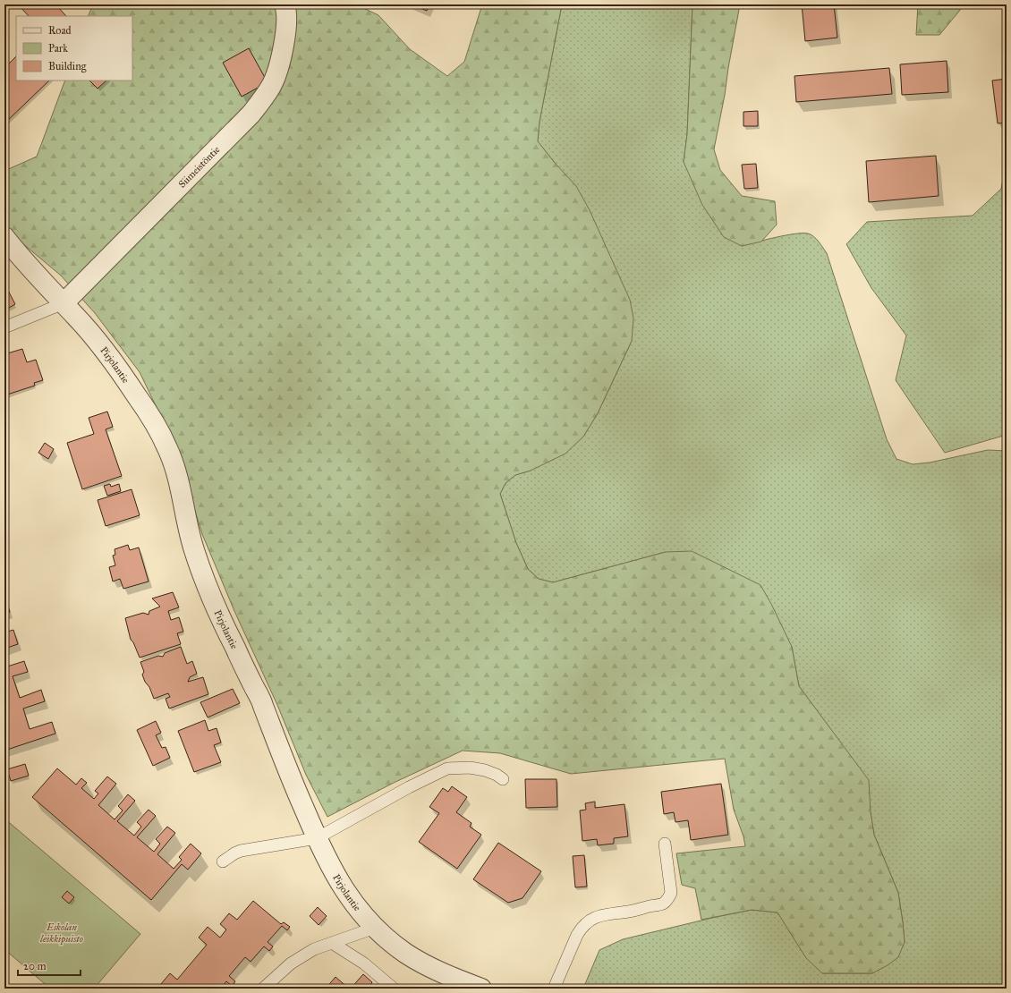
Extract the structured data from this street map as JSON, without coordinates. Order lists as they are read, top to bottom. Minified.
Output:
{"streets":{"street":["Siimeistöntie","Pirjolantie"]},"crossings":[["Siimeistöntie","Pirjolantie"]],"parks":["Eskolan leikkipuisto"],"legend":["Road","Park","Building"],"scale_bar":"20 m"}
